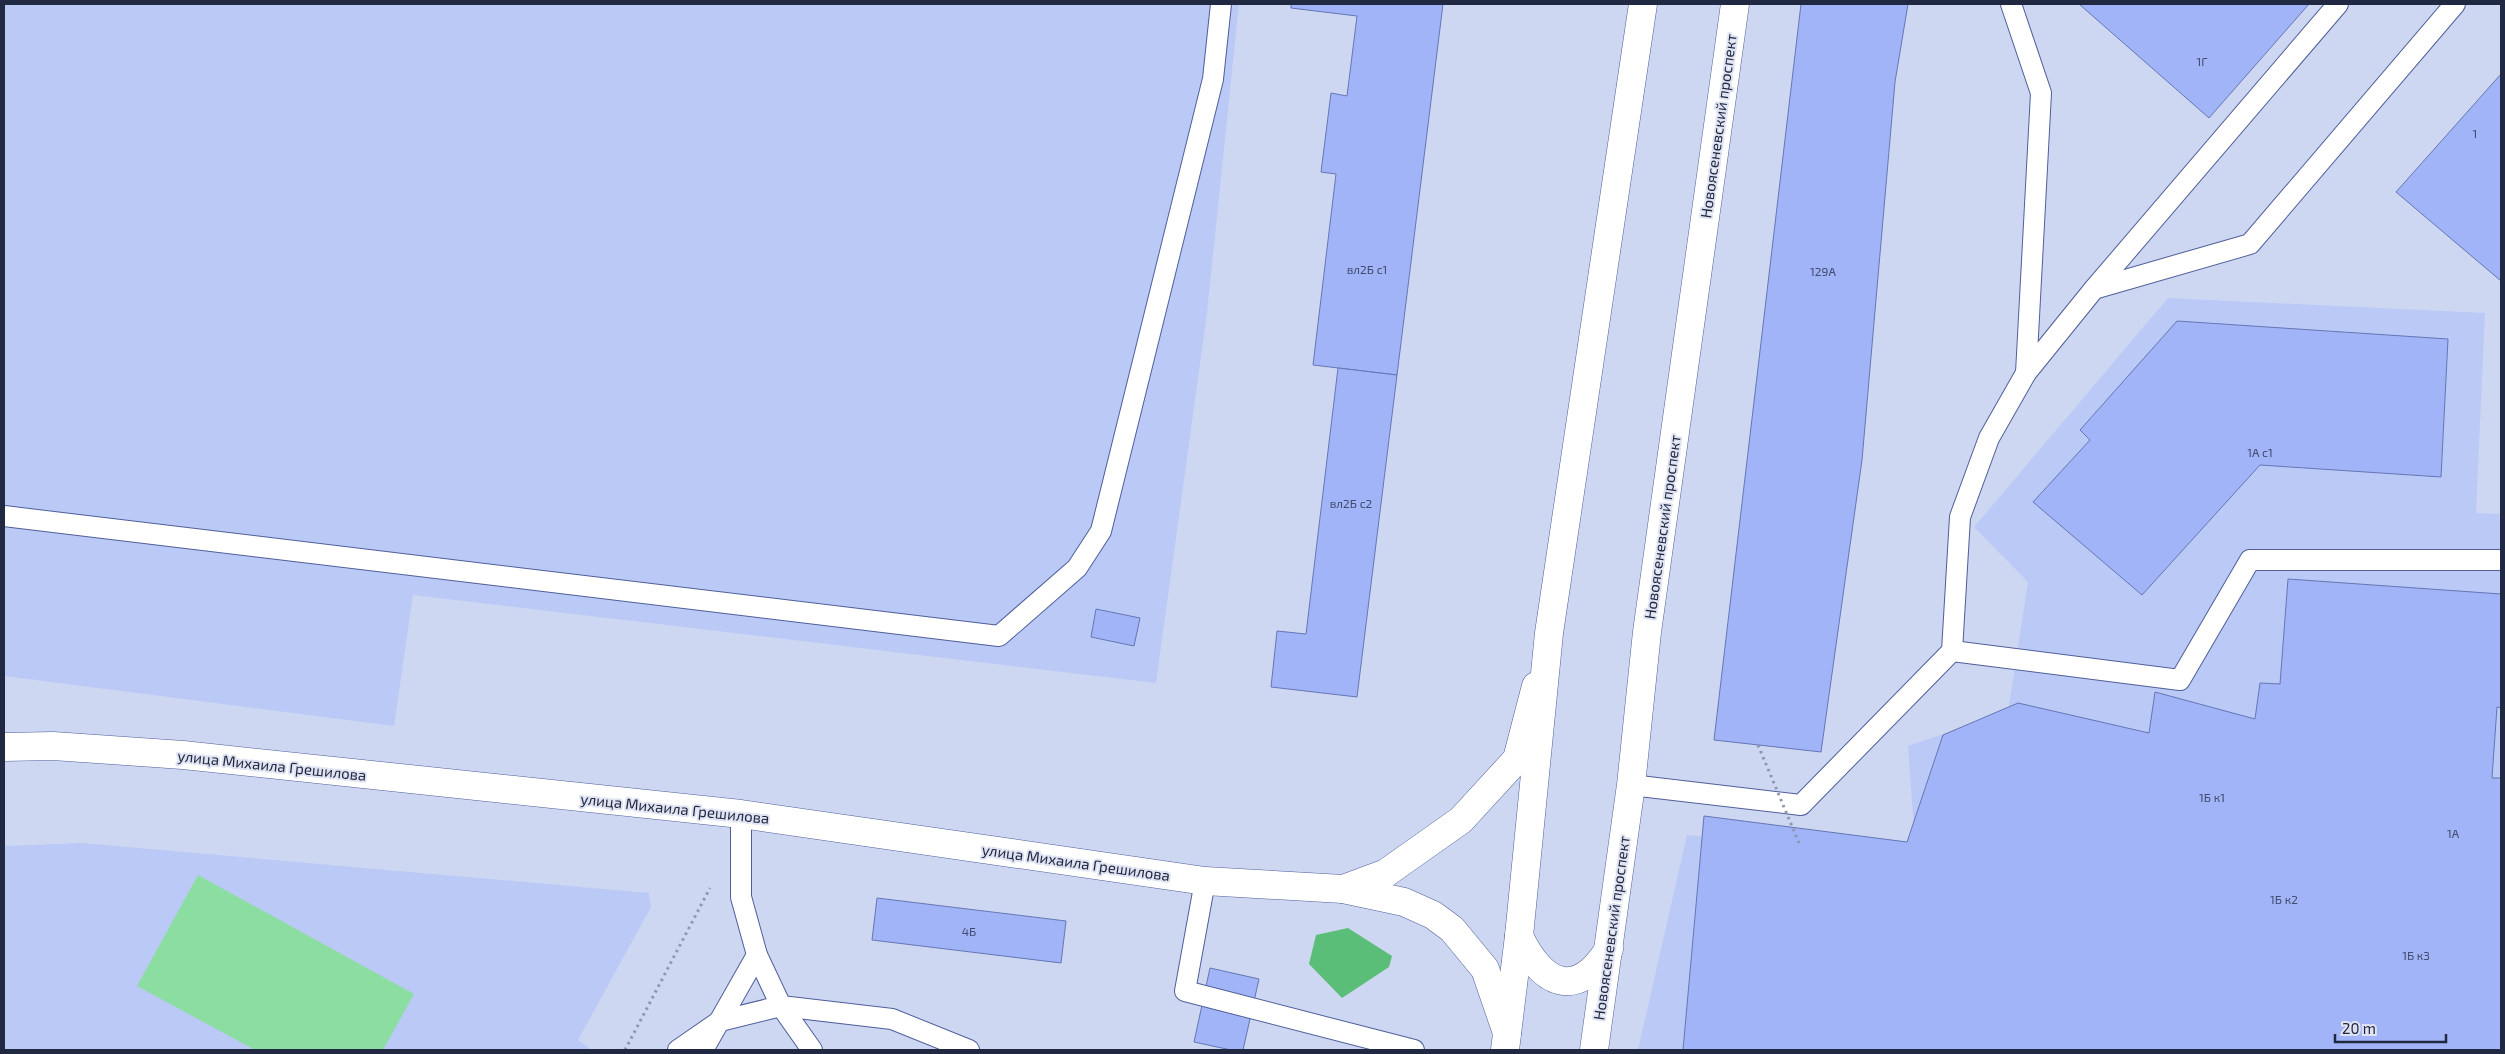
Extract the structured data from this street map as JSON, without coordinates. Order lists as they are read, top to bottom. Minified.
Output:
{"streets":{"main road":["Новоясеневский проспект","улица Михаила Грешилова"]},"house_numbers":["1Г","1","вл2Б с1","129А","1А с1","вл2Б с2","1Б к1","1А","1Б к2","4Б","1Б к3"],"scale_bar":"20 m"}
